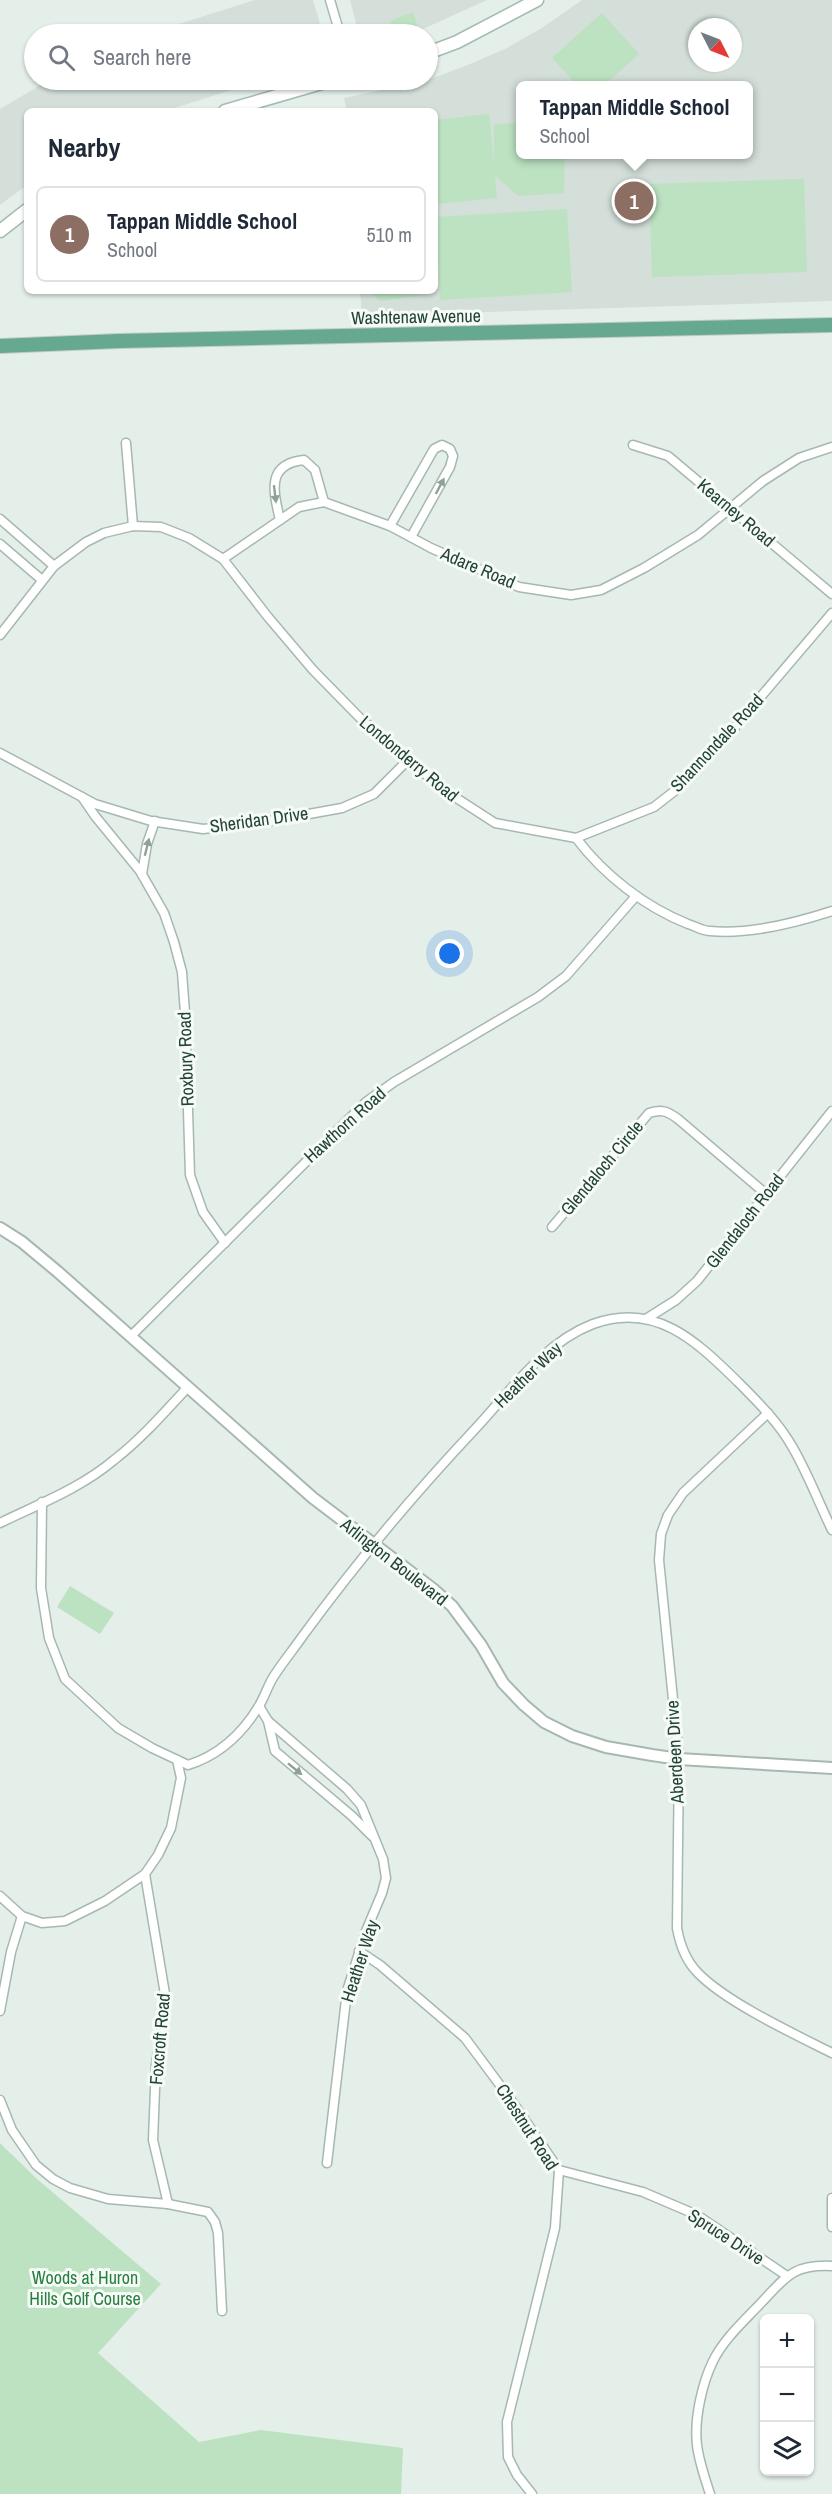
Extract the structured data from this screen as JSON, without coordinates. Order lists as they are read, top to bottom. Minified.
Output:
{"streets":{"main road":["Washtenaw Avenue"],"street":["Kearney Road","Adare Road","Shannondale Road","Londonderry Road","Sheridan Drive","Roxbury Road","Hawthorn Road","Glendaloch Circle","Glendaloch Road","Heather Way","Arlington Boulevard","Aberdeen Drive","Foxcroft Road","Chestnut Road","Spruce Drive"]},"crossings":[["Kearney Road","Adare Road"],["Shannondale Road","Londonderry Road"],["Londonderry Road","Sheridan Drive"],["Sheridan Drive","Roxbury Road"],["Roxbury Road","Hawthorn Road"],["Hawthorn Road","Arlington Boulevard"],["Glendaloch Circle","Glendaloch Road"],["Glendaloch Road","Heather Way"],["Heather Way","Arlington Boulevard"],["Heather Way","Aberdeen Drive"],["Heather Way","Chestnut Road"],["Arlington Boulevard","Aberdeen Drive"],["Chestnut Road","Spruce Drive"]],"parks":["Woods at Huron Hills Golf Course"],"north":"bottom right","page":{"search":"Search here","popup":["Tappan Middle School","School"],"heading":"Nearby","pins":"1","list":[{"mark":"1","name":"Tappan Middle School","note":"School","value":"510 m"}],"map_buttons":["+","−"]}}
